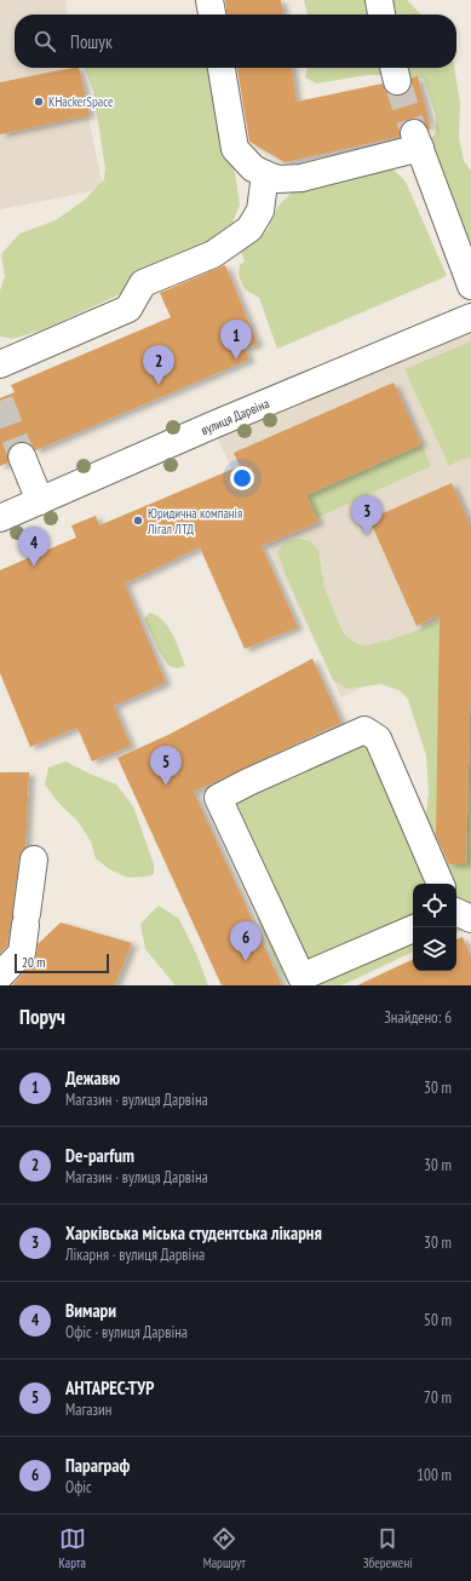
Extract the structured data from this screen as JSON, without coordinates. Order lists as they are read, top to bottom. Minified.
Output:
{"streets":{"street":["вулиця Дарвіна"]},"places":["KHackerSpace","Юридична компанія Лігал ЛТД"],"scale_bar":"20 m","page":{"search":"Пошук","pins":["1","2","3","4","5","6"],"scale":"20 m","heading":["Поруч","Знайдено: 6"],"list":[{"mark":"1","name":"Дежавю","note":"Магазин · вулиця Дарвіна","value":"30 m"},{"mark":"2","name":"De-parfum","note":"Магазин · вулиця Дарвіна","value":"30 m"},{"mark":"3","name":"Харківська міська студентська лікарня","note":"Лікарня · вулиця Дарвіна","value":"30 m"},{"mark":"4","name":"Вимари","note":"Офіс · вулиця Дарвіна","value":"50 m"},{"mark":"5","name":"АНТАРЕС-ТУР","note":"Магазин","value":"70 m"},{"mark":"6","name":"Параграф","note":"Офіс","value":"100 m"}],"nav":["Карта","Маршрут","Збережені"]}}
